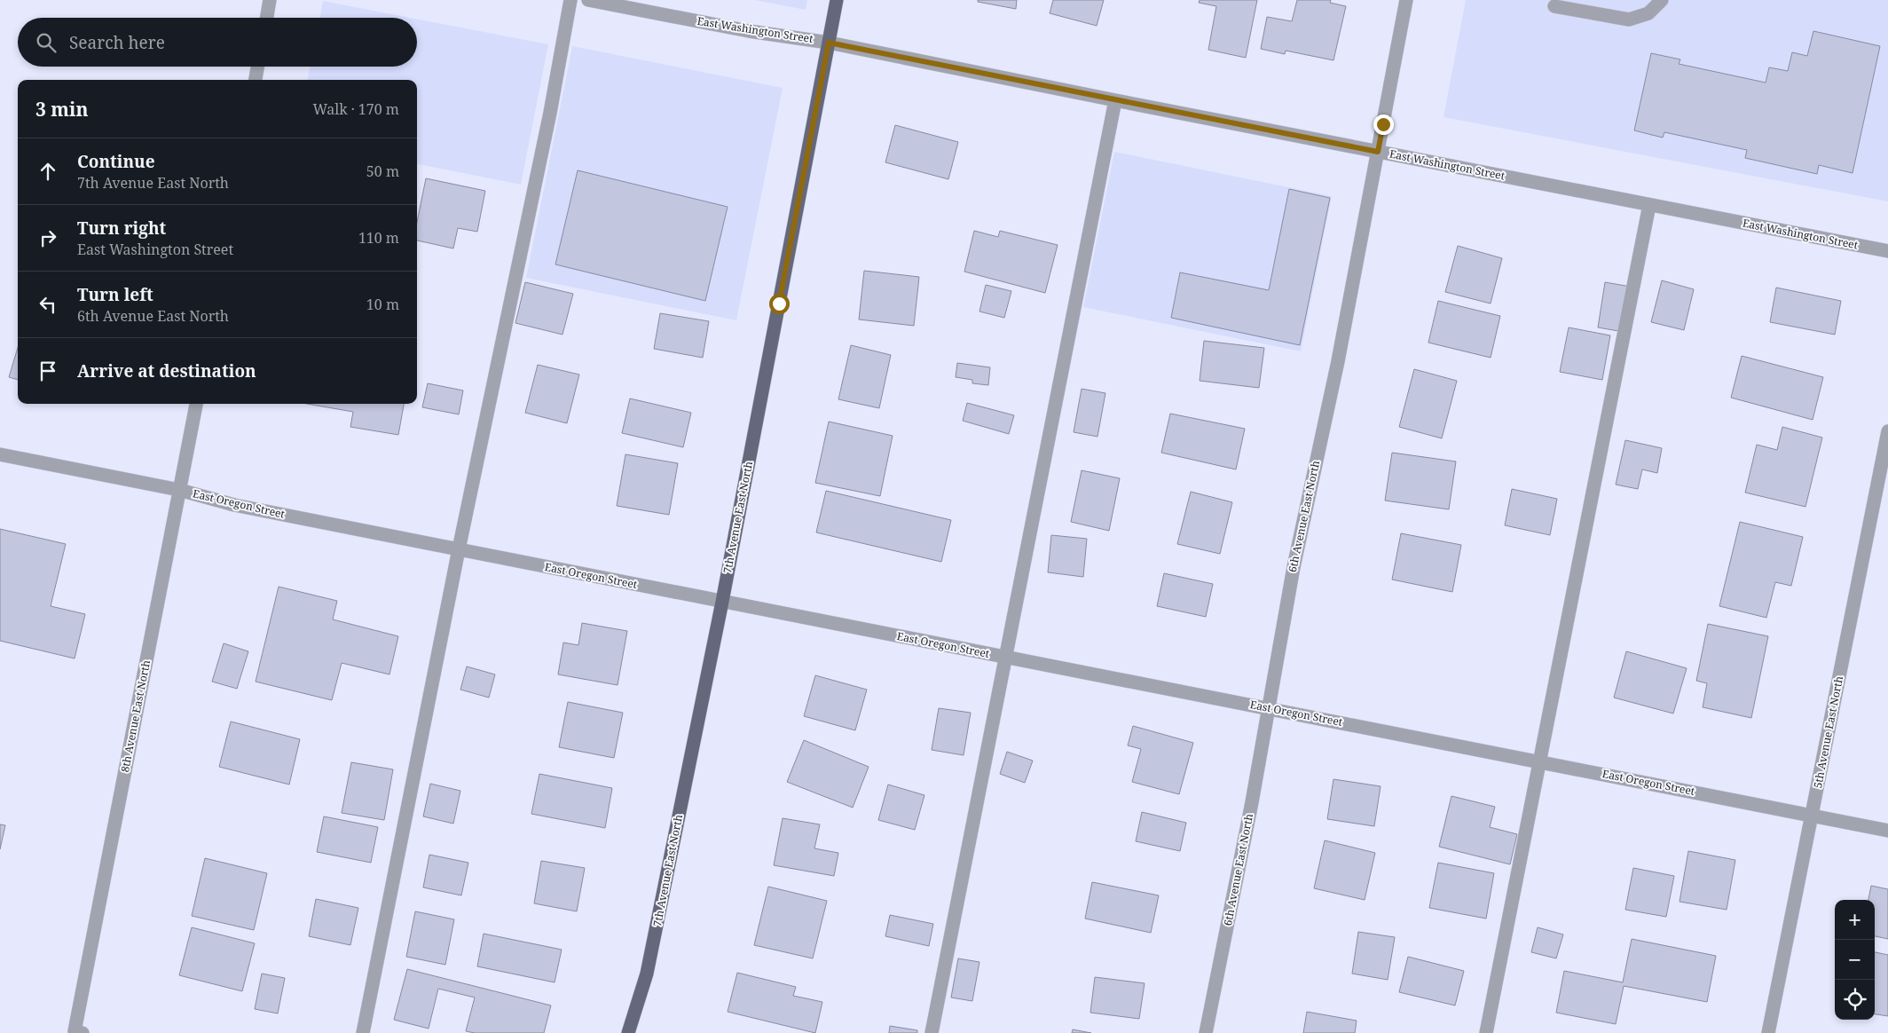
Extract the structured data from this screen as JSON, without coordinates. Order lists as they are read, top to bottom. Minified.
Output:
{"streets":{"main road":["7th Avenue East North"],"street":["East Washington Street","East Oregon Street","6th Avenue East North","8th Avenue East North","5th Avenue East North"]},"crossings":[["East Washington Street","6th Avenue East North"],["East Washington Street","7th Avenue East North"],["East Oregon Street","6th Avenue East North"],["East Oregon Street","7th Avenue East North"],["East Oregon Street","8th Avenue East North"],["East Oregon Street","5th Avenue East North"]],"page":{"search":"Search here","heading":["3 min","Walk · 170 m"],"list":[["Continue","7th Avenue East North","50 m"],["Turn right","East Washington Street","110 m"],["Turn left","6th Avenue East North","10 m"],"Arrive at destination"],"map_buttons":["+","−"]}}
